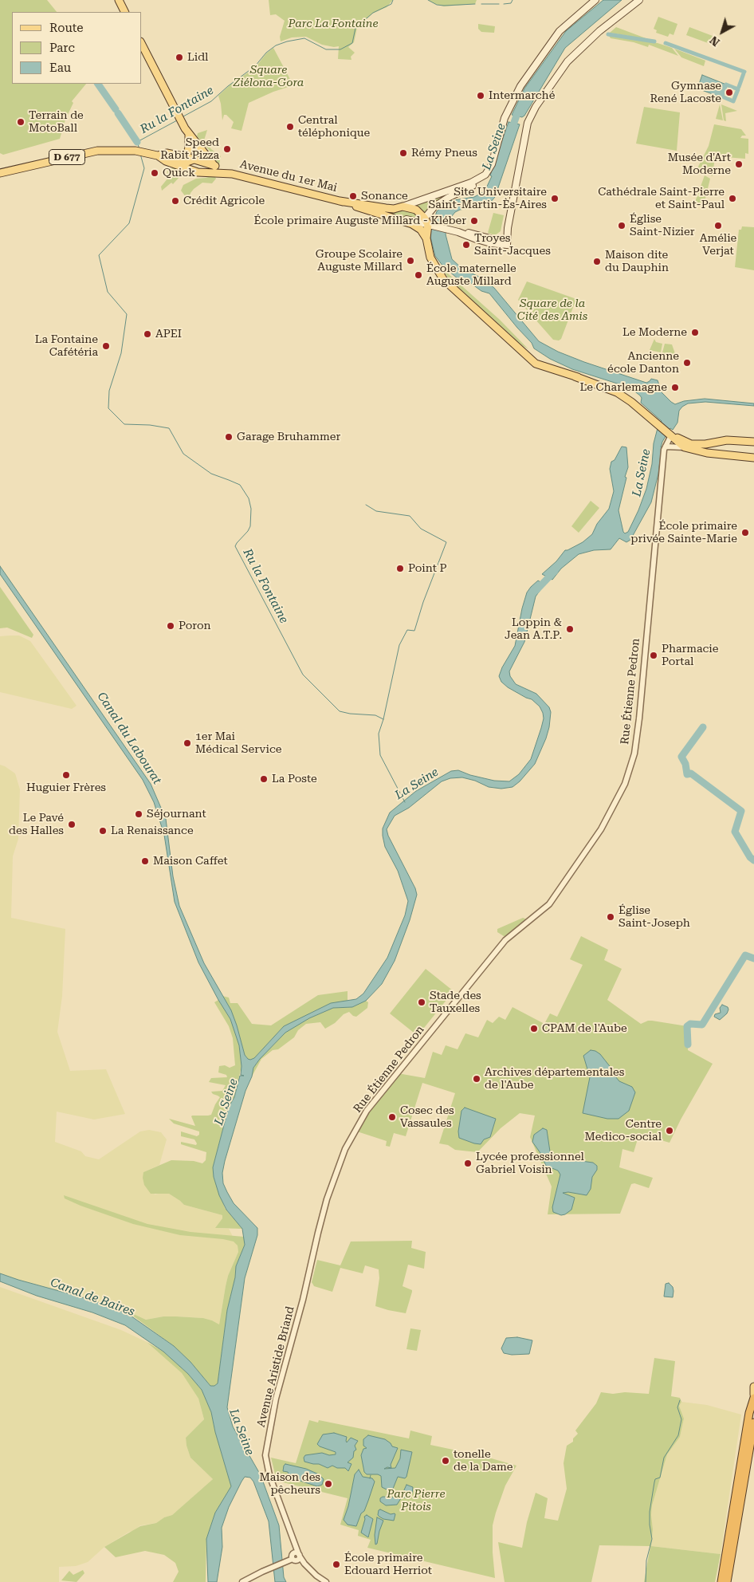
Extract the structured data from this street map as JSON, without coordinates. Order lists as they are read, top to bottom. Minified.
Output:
{"streets":{"main road":["D 677","Avenue du 1er Mai"],"street":["Rue Étienne Pedron","Avenue Aristide Briand"]},"crossings":[["Rue Étienne Pedron","Avenue Aristide Briand"]],"water":["Ru la Fontaine","La Seine","Canal du Labourat","Canal de Baires"],"parks":["Parc La Fontaine","Square Ziélona-Gora","Square de la Cité des Amis","Parc Pierre Pitois"],"places":["Lidl","Gymnase René Lacoste","Intermarché","Terrain de MotoBall","Central téléphonique","Speed Rabit Pizza","Rémy Pneus","Musée d'Art Moderne","Quick","Sonance","Site Universitaire Saint-Martin-Ès-Aires","Cathédrale Saint-Pierre et Saint-Paul","Crédit Agricole","École primaire Auguste Millard - Kléber","Église Saint-Nizier","Amélie Verjat","Troyes Saint-Jacques","Groupe Scolaire Auguste Millard","Maison dite du Dauphin","École maternelle Auguste Millard","Le Moderne","APEI","La Fontaine Cafétéria","Ancienne école Danton","Le Charlemagne","Garage Bruhammer","École primaire privée Sainte-Marie","Point P","Poron","Loppin & Jean A.T.P.","Pharmacie Portal","1er Mai Médical Service","Huguier Frères","La Poste","Séjournant","Le Pavé des Halles","La Renaissance","Maison Caffet","Église Saint-Joseph","Stade des Tauxelles","CPAM de l'Aube","Archives départementales de l'Aube","Cosec des Vassaules","Centre Medico-social","Lycée professionnel Gabriel Voisin","tonelle de la Dame","Maison des pêcheurs","École primaire Edouard Herriot"],"legend":["Route","Parc","Eau"],"north":"bottom left"}
